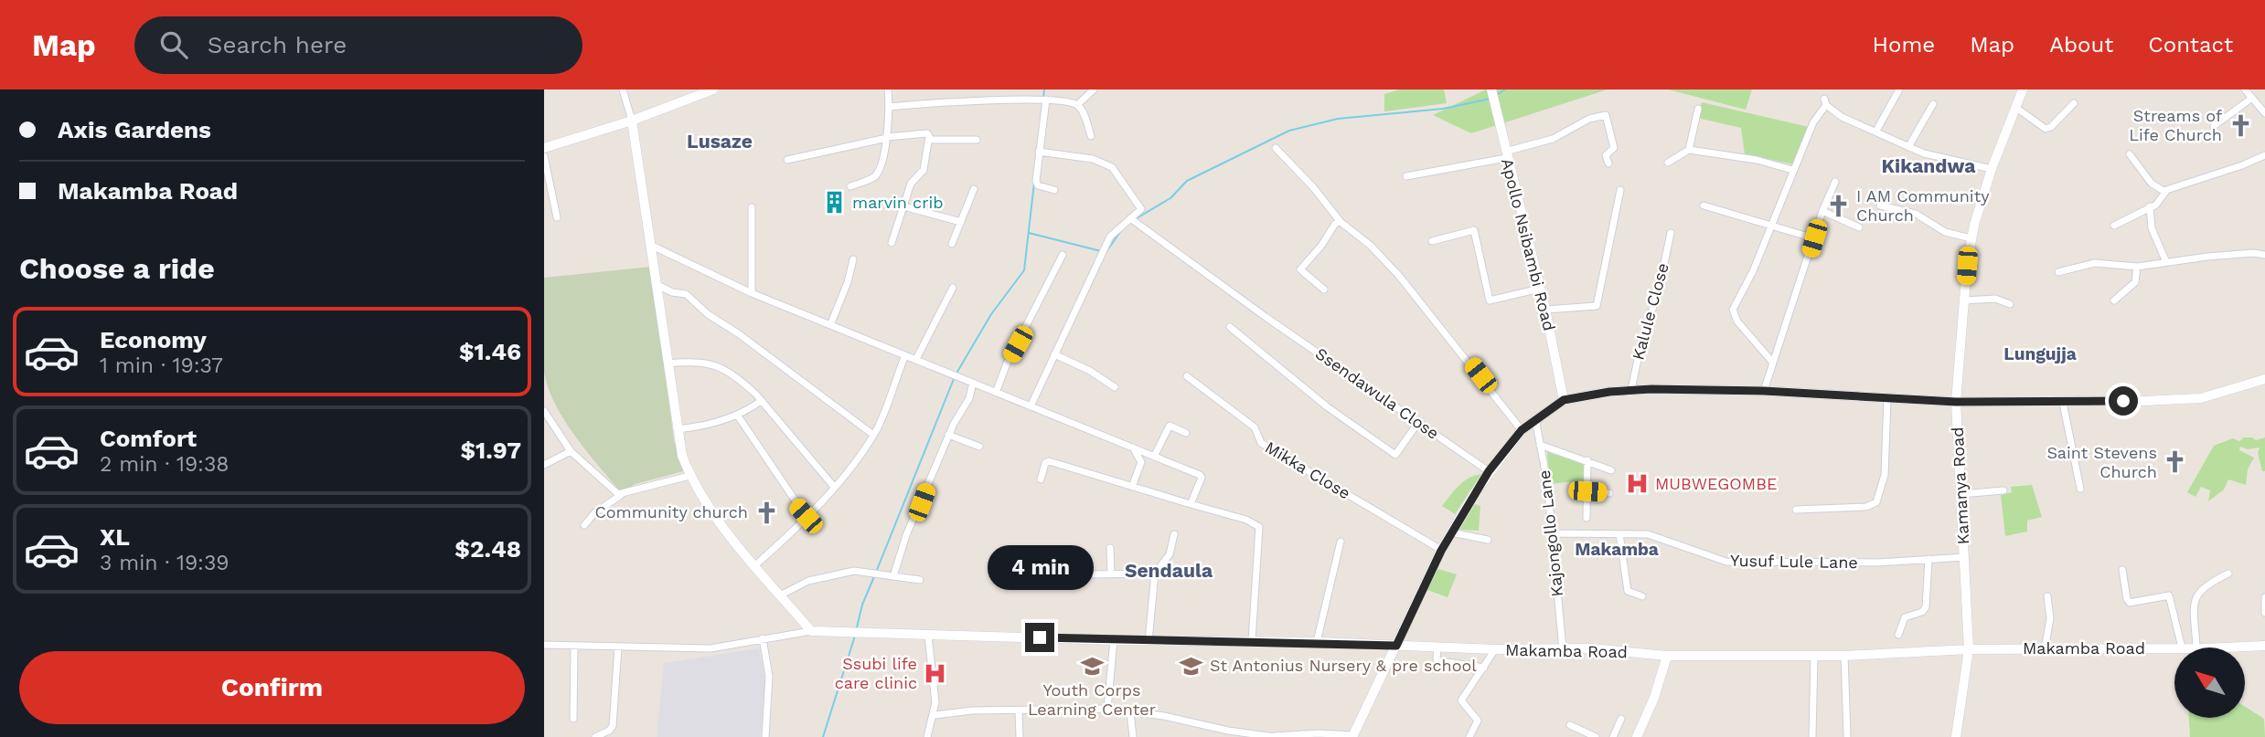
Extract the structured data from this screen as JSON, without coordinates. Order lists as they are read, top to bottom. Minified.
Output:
{"streets":{"street":["Apollo Nsibambi Road","Kalule Close","Ssendawula Close","Mikka Close","Kamanya Road","Kajongollo Lane","Yusuf Lule Lane","Makamba Road"]},"crossings":[["Kamanya Road","Yusuf Lule Lane"],["Kamanya Road","Makamba Road"],["Kajongollo Lane","Yusuf Lule Lane"],["Kajongollo Lane","Makamba Road"]],"districts":["Lusaze","Kikandwa","Lungujja","Makamba","Sendaula"],"places":{"church":["Streams of Life Church","I AM Community Church","Saint Stevens Church","Community church"],"building":["marvin crib"],"hospital":["MUBWEGOMBE","Ssubi life care clinic"],"school or university":["Youth Corps Learning Center","St Antonius Nursery & pre school"]},"north":"top left","page":{"header":"Map","search":"Search here","nav":["Home","Map","About","Contact"],"banner":["Axis Gardens","Makamba Road"],"heading":"Choose a ride","list":[{"name":"Economy","note":"1 min · 19:37","value":"$1.46"},{"name":"Comfort","note":"2 min · 19:38","value":"$1.97"},{"name":"XL","note":"3 min · 19:39","value":"$2.48"}],"bubble":"4 min","buttons":"Confirm"}}
